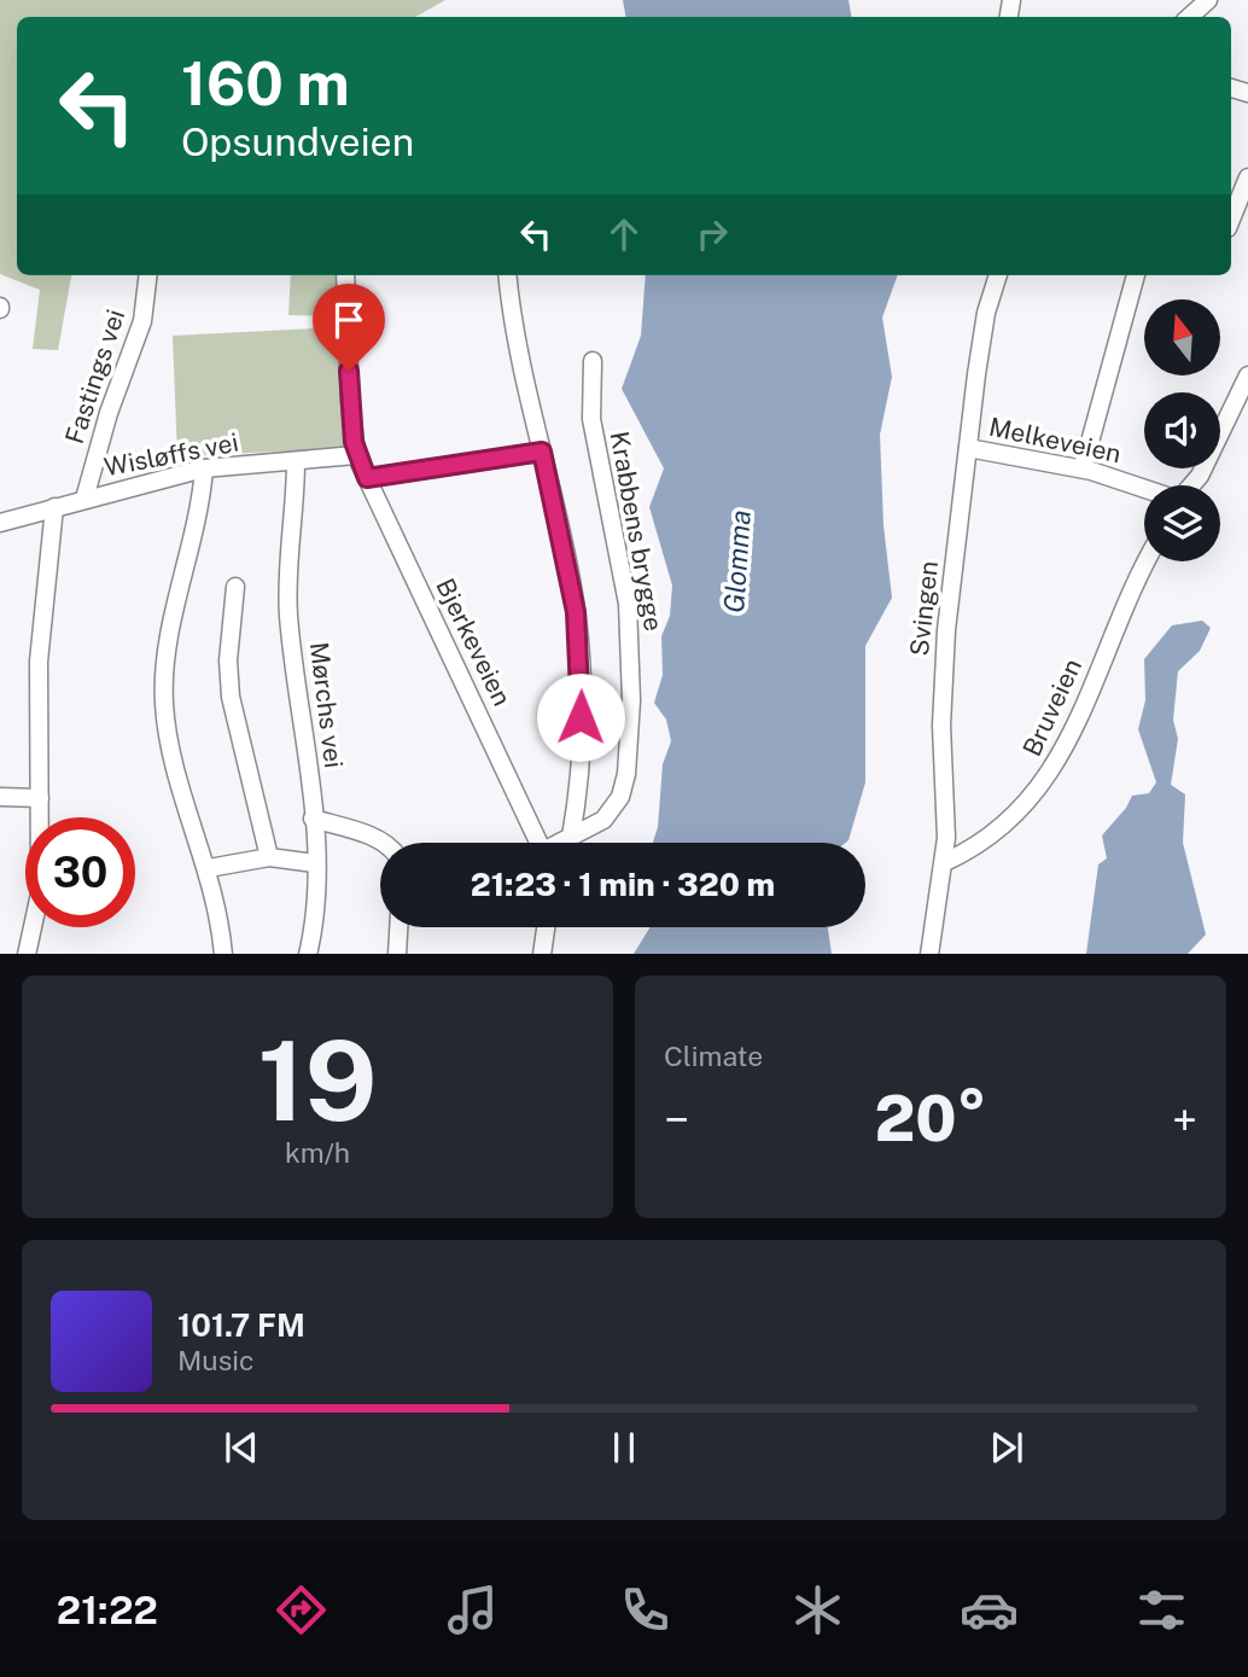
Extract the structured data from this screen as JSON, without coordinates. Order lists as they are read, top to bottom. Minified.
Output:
{"streets":{"street":["Fastings vei","Melkeveien","Wisløffs vei","Krabbens brygge","Svingen","Bjerkeveien","Mørchs vei","Bruveien"]},"crossings":[["Fastings vei","Wisløffs vei"],["Melkeveien","Svingen"],["Wisløffs vei","Bjerkeveien"],["Wisløffs vei","Mørchs vei"],["Svingen","Bruveien"]],"water":["Glomma"],"north":"top","page":{"turn":["160 m","Opsundveien"],"limit":"30","trip":"21:23 · 1 min · 320 m","tile":[["19","km/h"],"Climate"],"heat":["−","20°","+"],"song":["101.7 FM","Music"],"tabs":"21:22"}}
